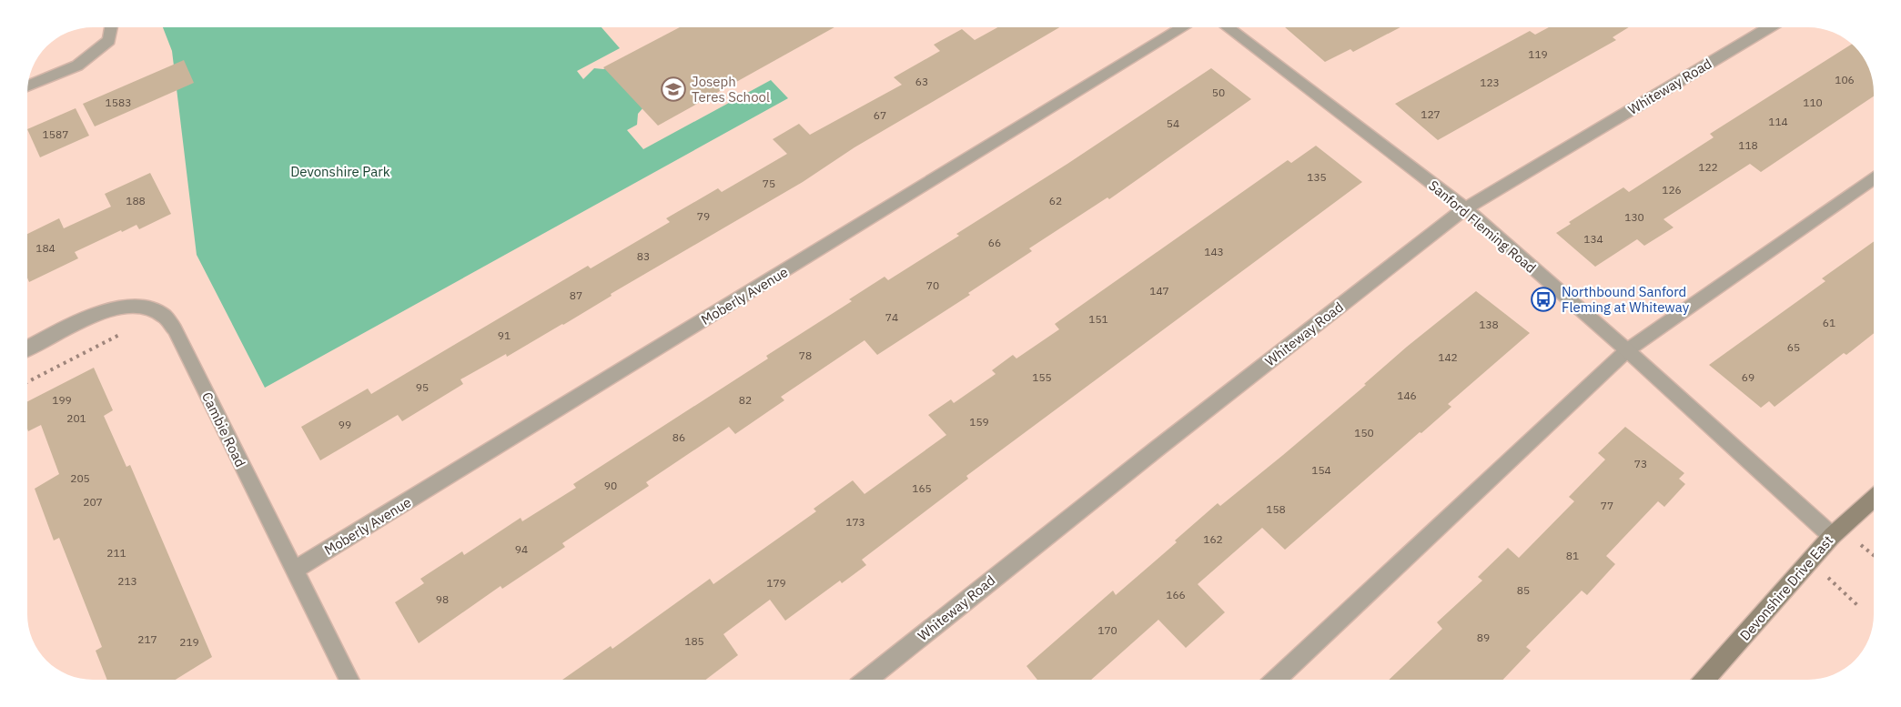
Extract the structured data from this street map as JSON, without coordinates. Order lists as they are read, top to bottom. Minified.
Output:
{"streets":{"street":["Whiteway Road","Sanford Fleming Road","Moberly Avenue","Cambie Road","Devonshire Drive East"]},"crossings":[["Whiteway Road","Sanford Fleming Road"],["Sanford Fleming Road","Devonshire Drive East"],["Moberly Avenue","Cambie Road"]],"parks":["Devonshire Park"],"places":{"school or university":["Joseph Teres School"],"bus stop":["Northbound Sanford Fleming at Whiteway"]},"house_numbers":["119","106","63","123","50","1583","110","127","67","114","54","1587","118","122","135","75","126","188","62","79","130","134","66","184","143","83","70","147","87","74","151","61","138","91","65","78","142","155","69","95","146","199","82","201","159","99","150","86","73","154","205","90","165","207","77","158","173","162","94","211","81","213","179","85","166","98","170","89","217","185","219"]}
